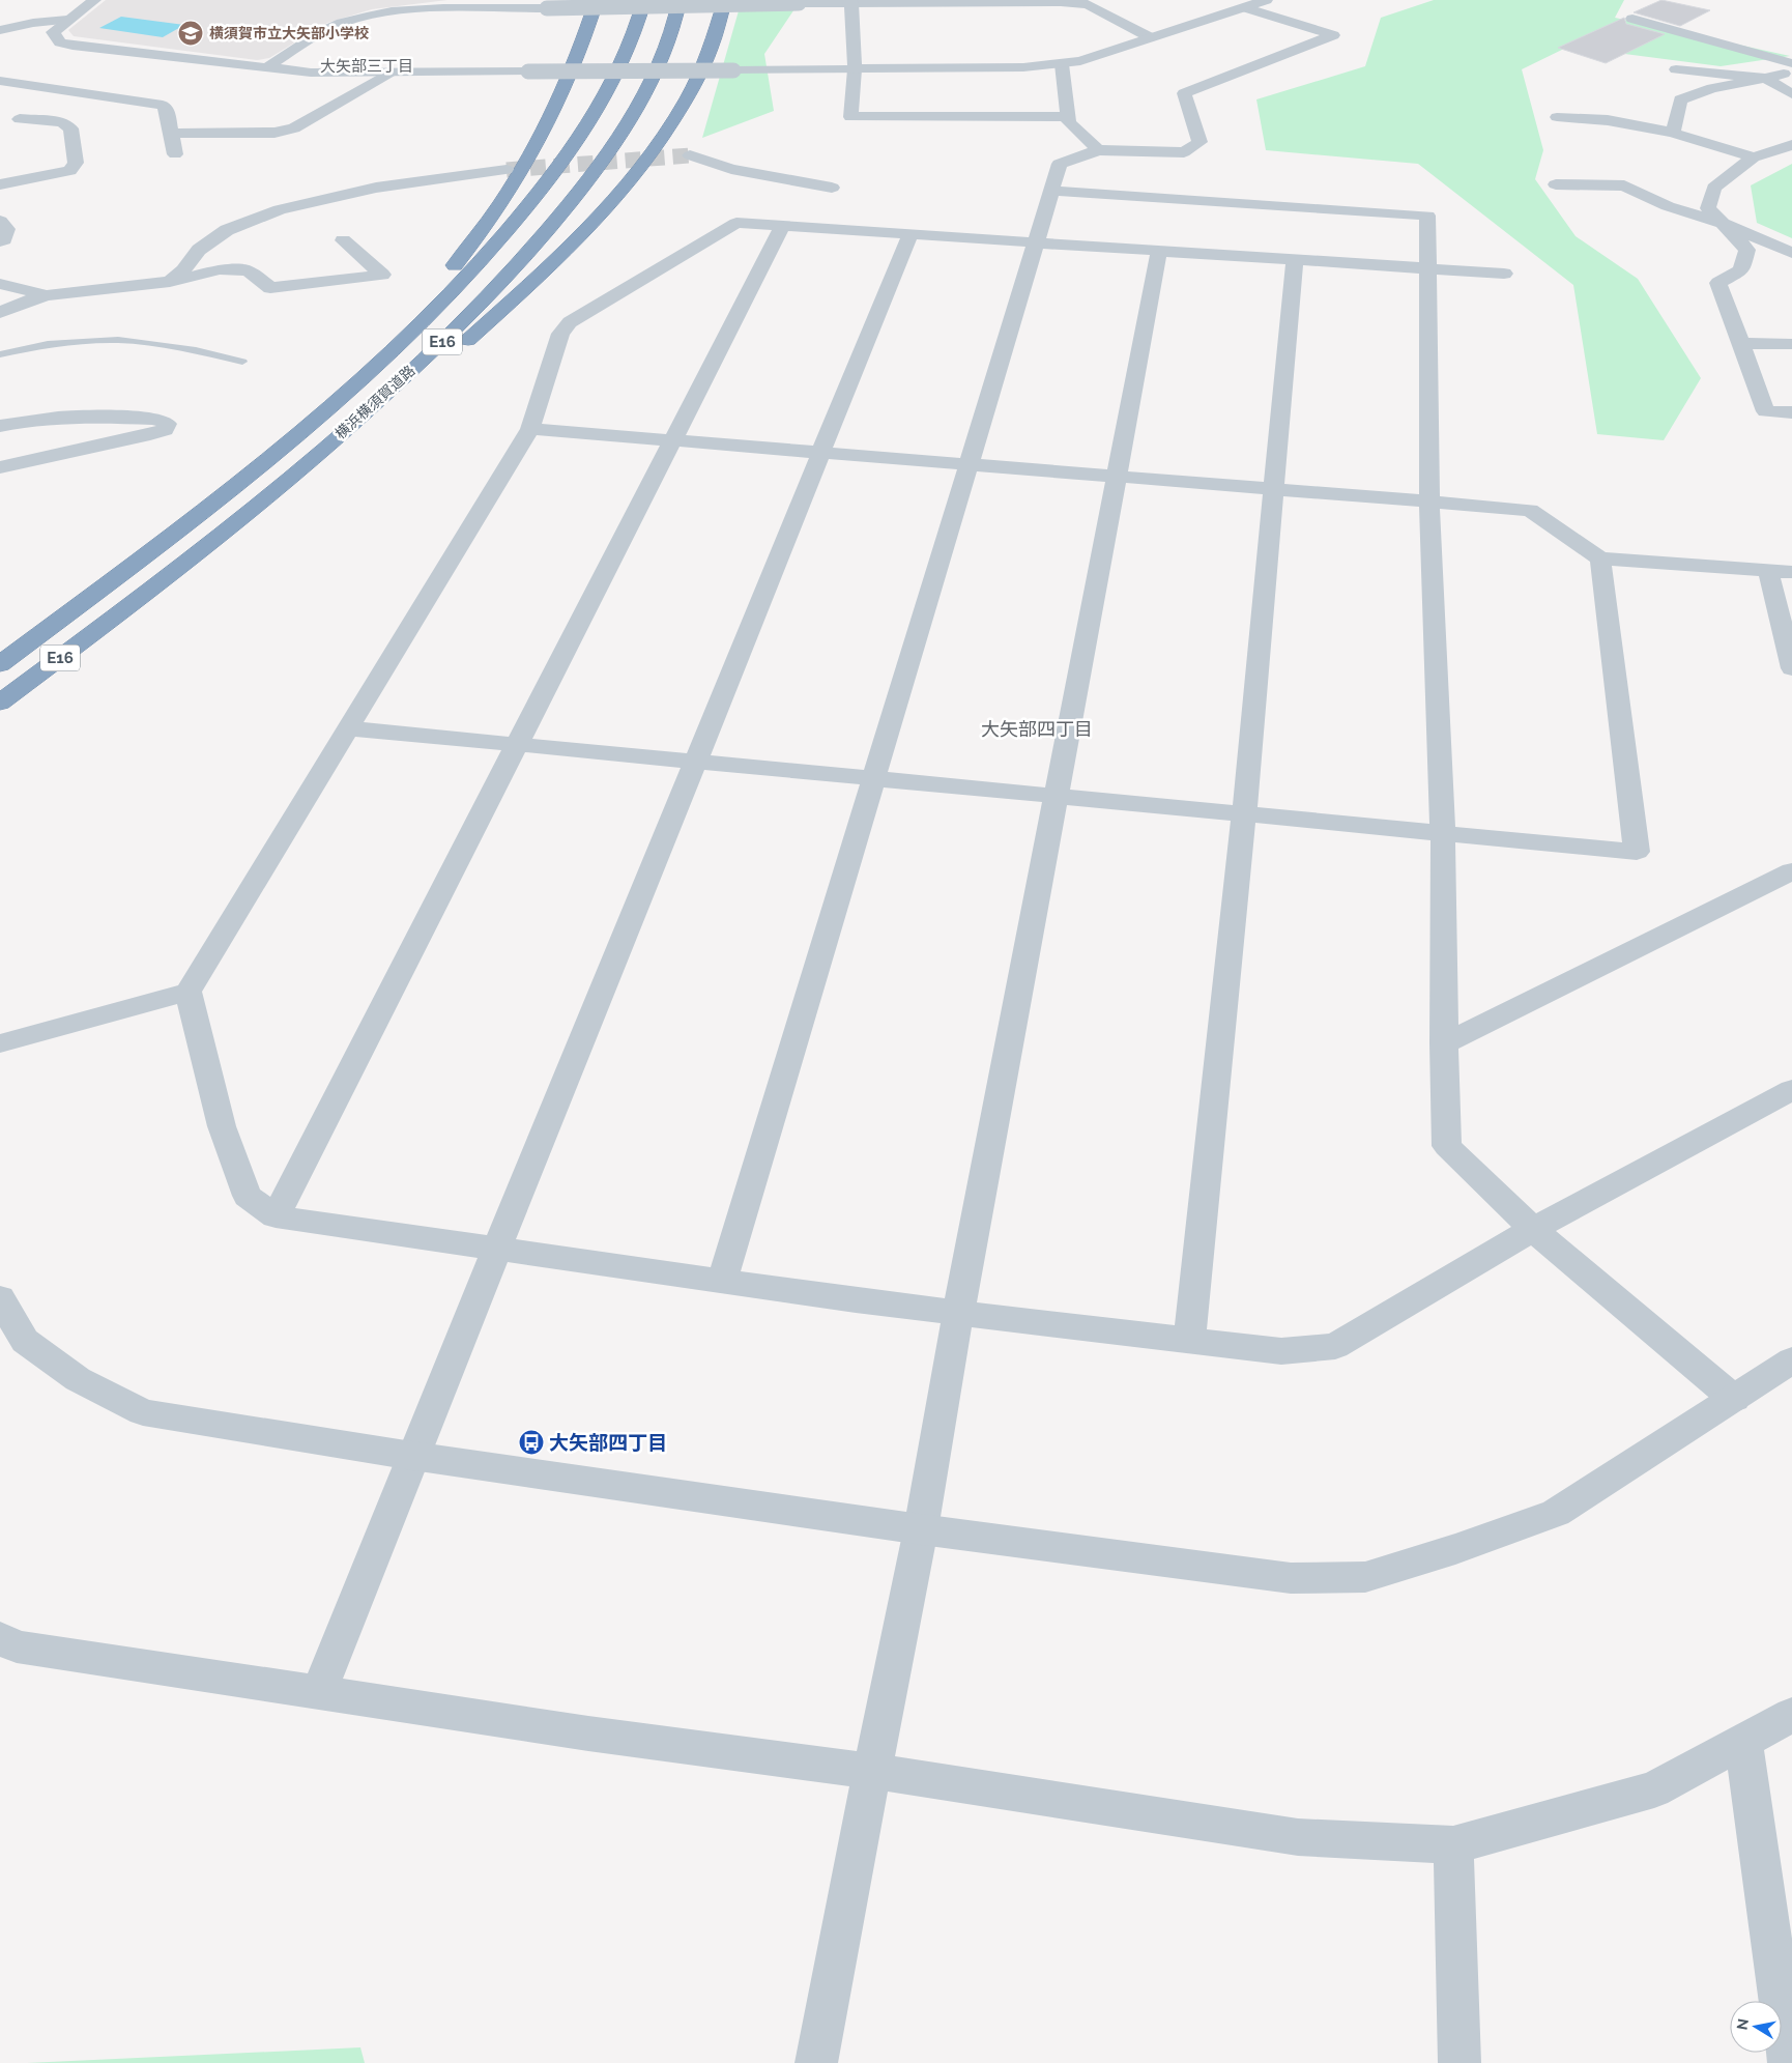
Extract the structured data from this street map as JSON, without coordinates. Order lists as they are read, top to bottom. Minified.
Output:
{"streets":{"highway":["E16","横浜横須賀道路"]},"districts":["大矢部三丁目","大矢部四丁目"],"places":{"school or university":["横須賀市立大矢部小学校"],"bus stop":["大矢部四丁目"]},"north":"left"}
